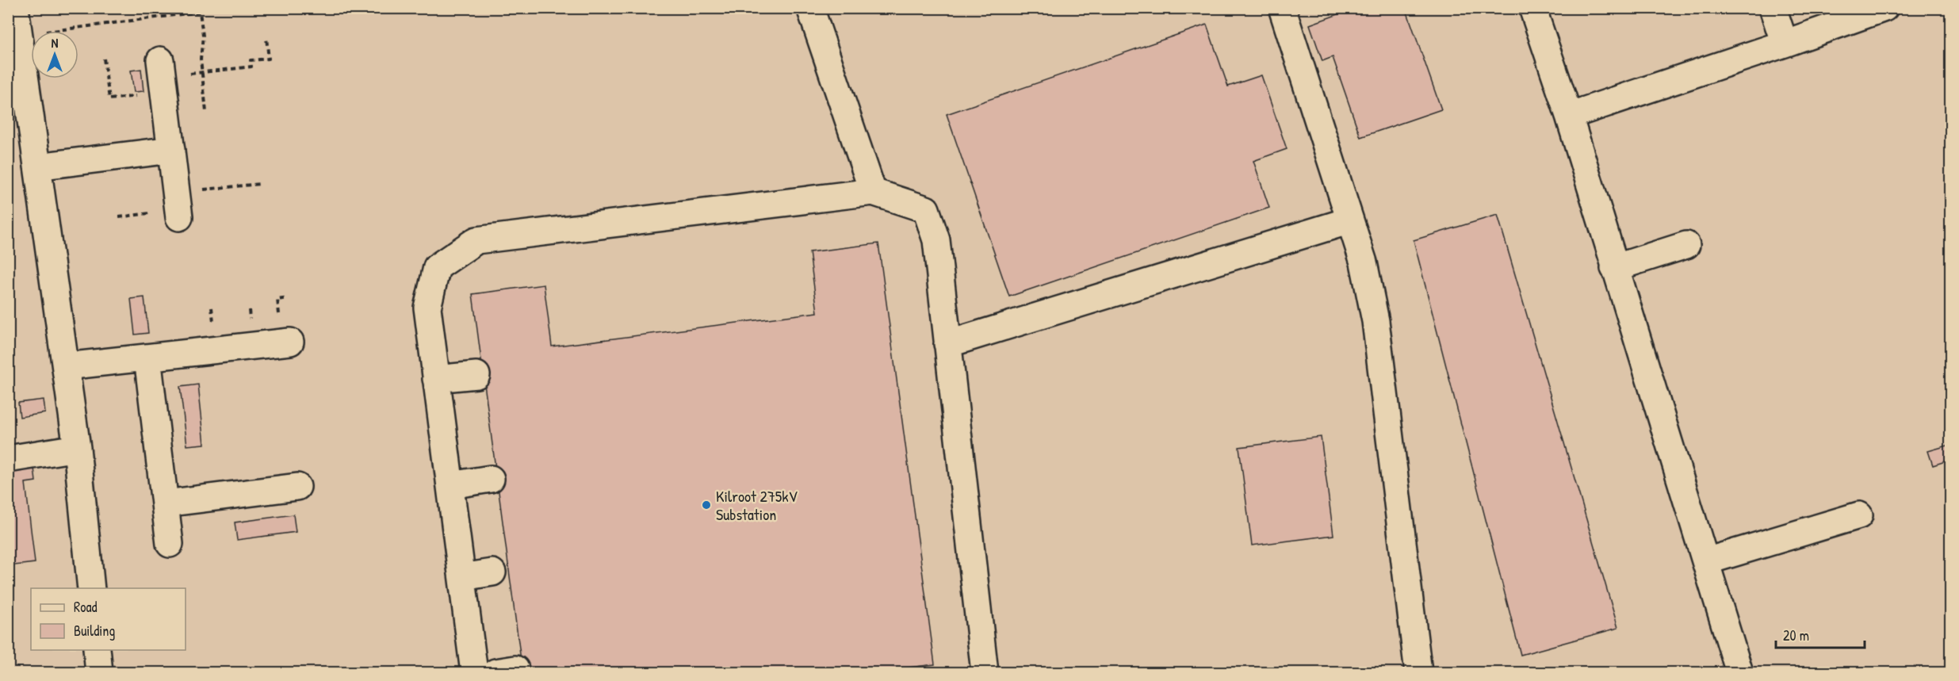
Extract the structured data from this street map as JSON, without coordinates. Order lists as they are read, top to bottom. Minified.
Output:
{"places":["Kilroot 275kV Substation"],"legend":["Road","Building"],"scale_bar":"20 m","north":"top"}
